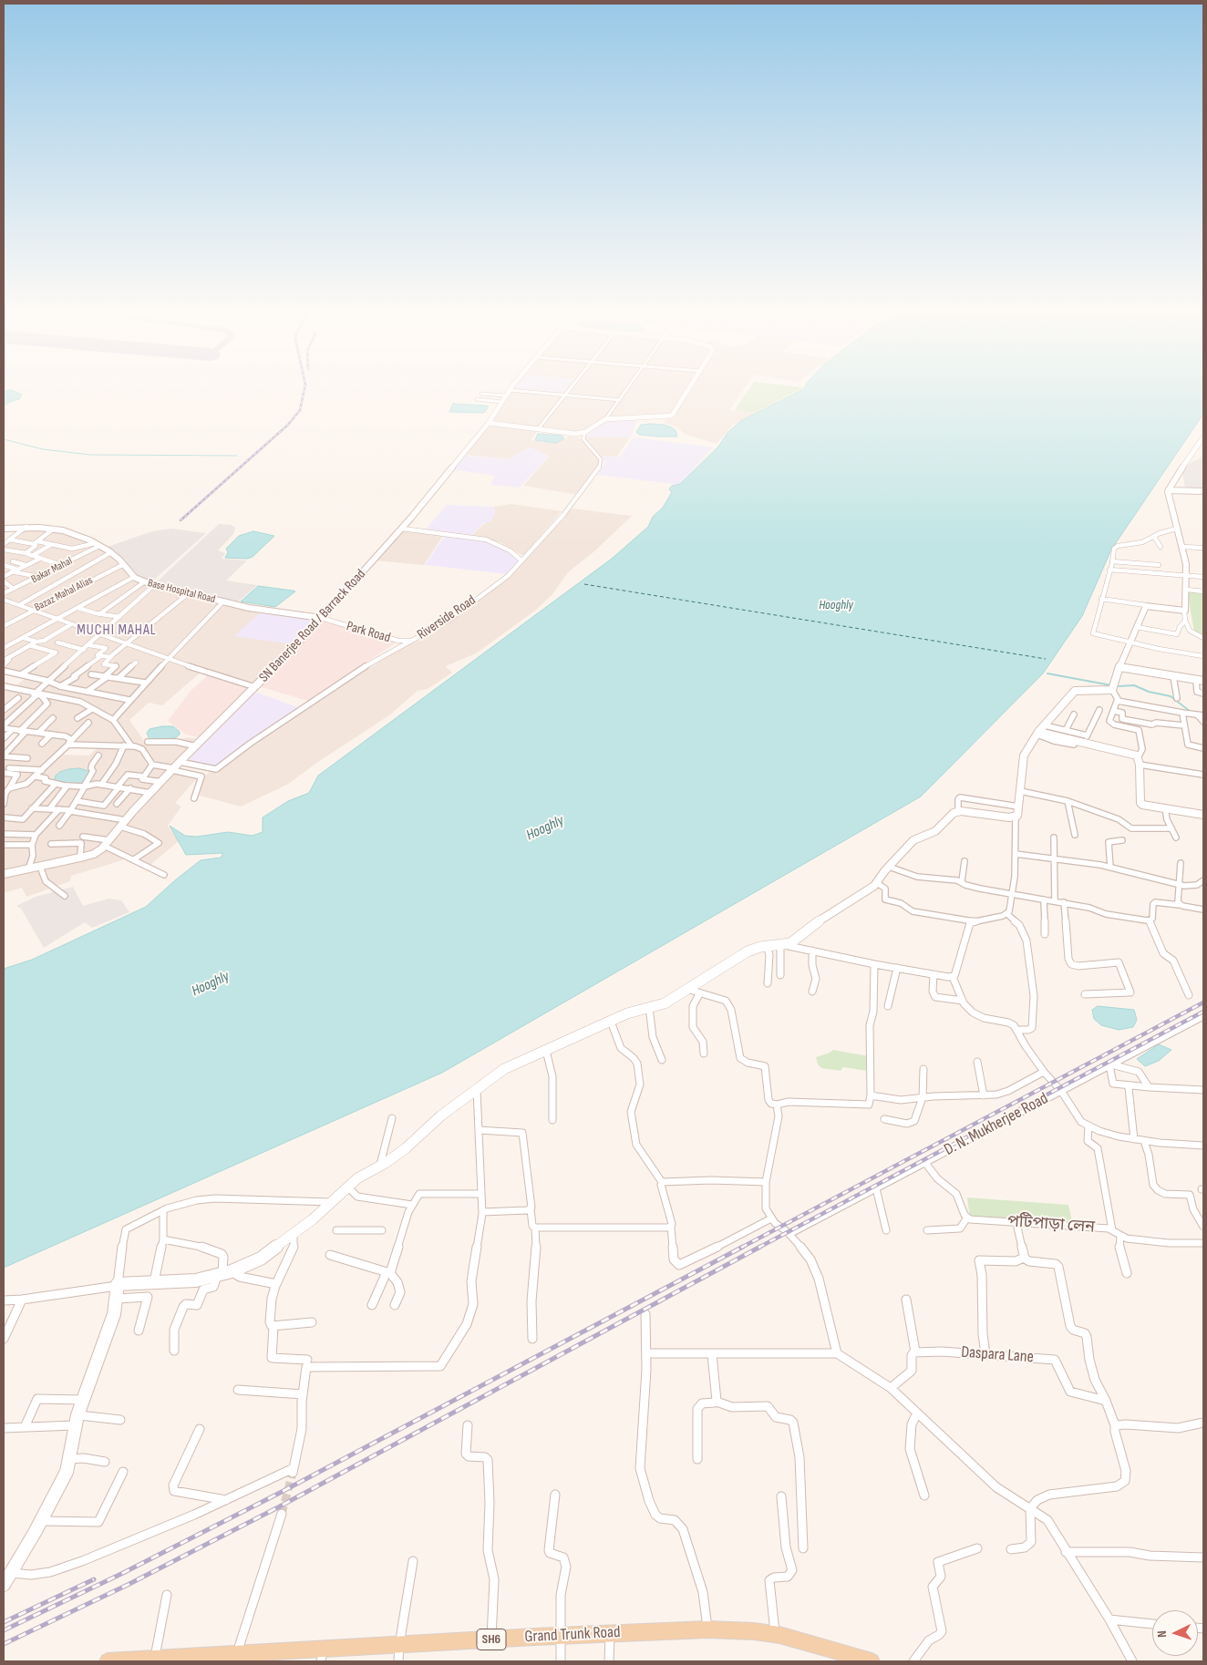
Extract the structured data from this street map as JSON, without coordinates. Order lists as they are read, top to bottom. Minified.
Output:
{"streets":{"main road":["Grand Trunk Road","SH6"],"street":["Bakar Mahal","Base Hospital Road","Bazaz Mahal Alias","Riverside Road","SN Banerjee Road / Barrack Road","Park Road","D. N. Mukherjee Road","পটিপাড়া লেন","Daspara Lane"]},"crossings":[["Bakar Mahal","Base Hospital Road"],["Base Hospital Road","Bazaz Mahal Alias"],["Base Hospital Road","SN Banerjee Road / Barrack Road"],["Base Hospital Road","Park Road"],["Riverside Road","SN Banerjee Road / Barrack Road"],["Riverside Road","Park Road"],["SN Banerjee Road / Barrack Road","Park Road"]],"districts":["MUCHI MAHAL"],"water":["Hooghly"],"north":"left"}
